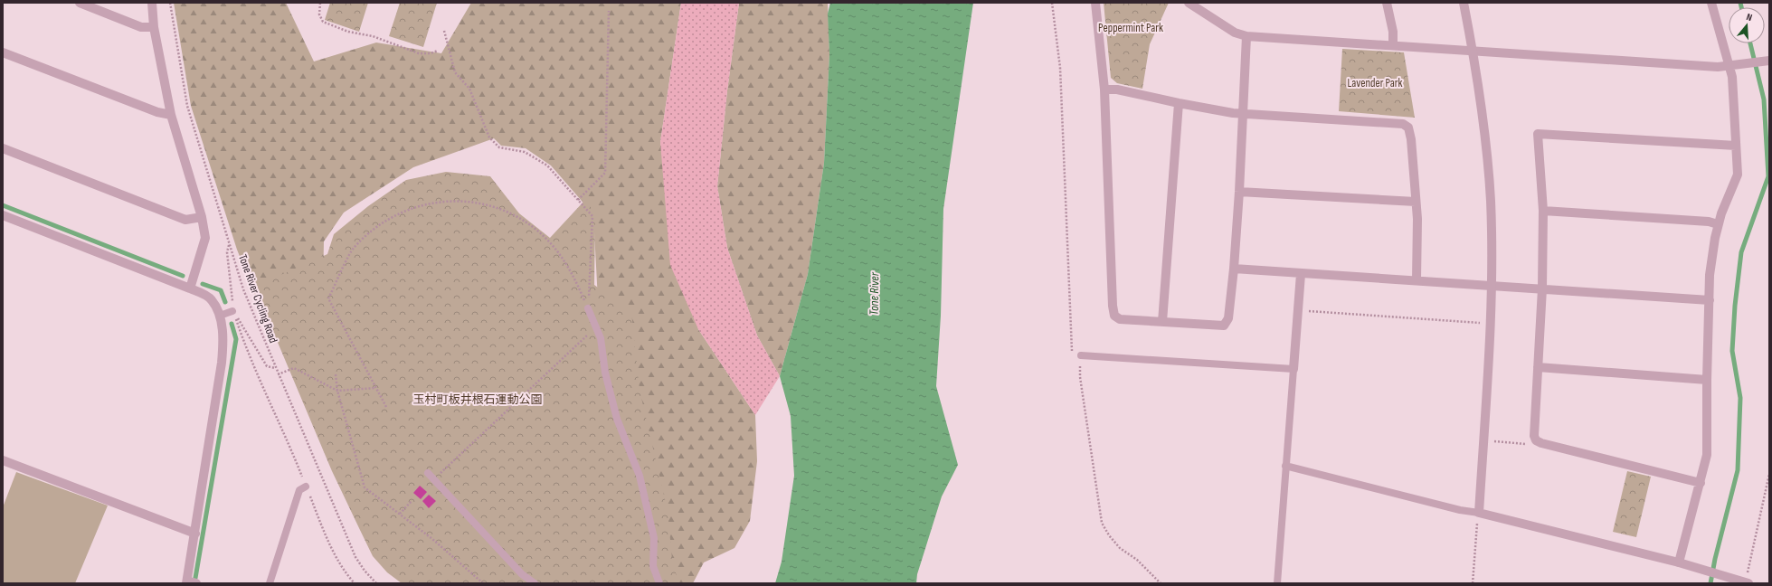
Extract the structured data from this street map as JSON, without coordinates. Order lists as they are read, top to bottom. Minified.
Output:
{"streets":{"path":["Tone River Cycling Road"]},"water":["Tone River"],"parks":["Peppermint Park","Lavender Park","玉村町板井根石運動公園"],"north":"top"}
